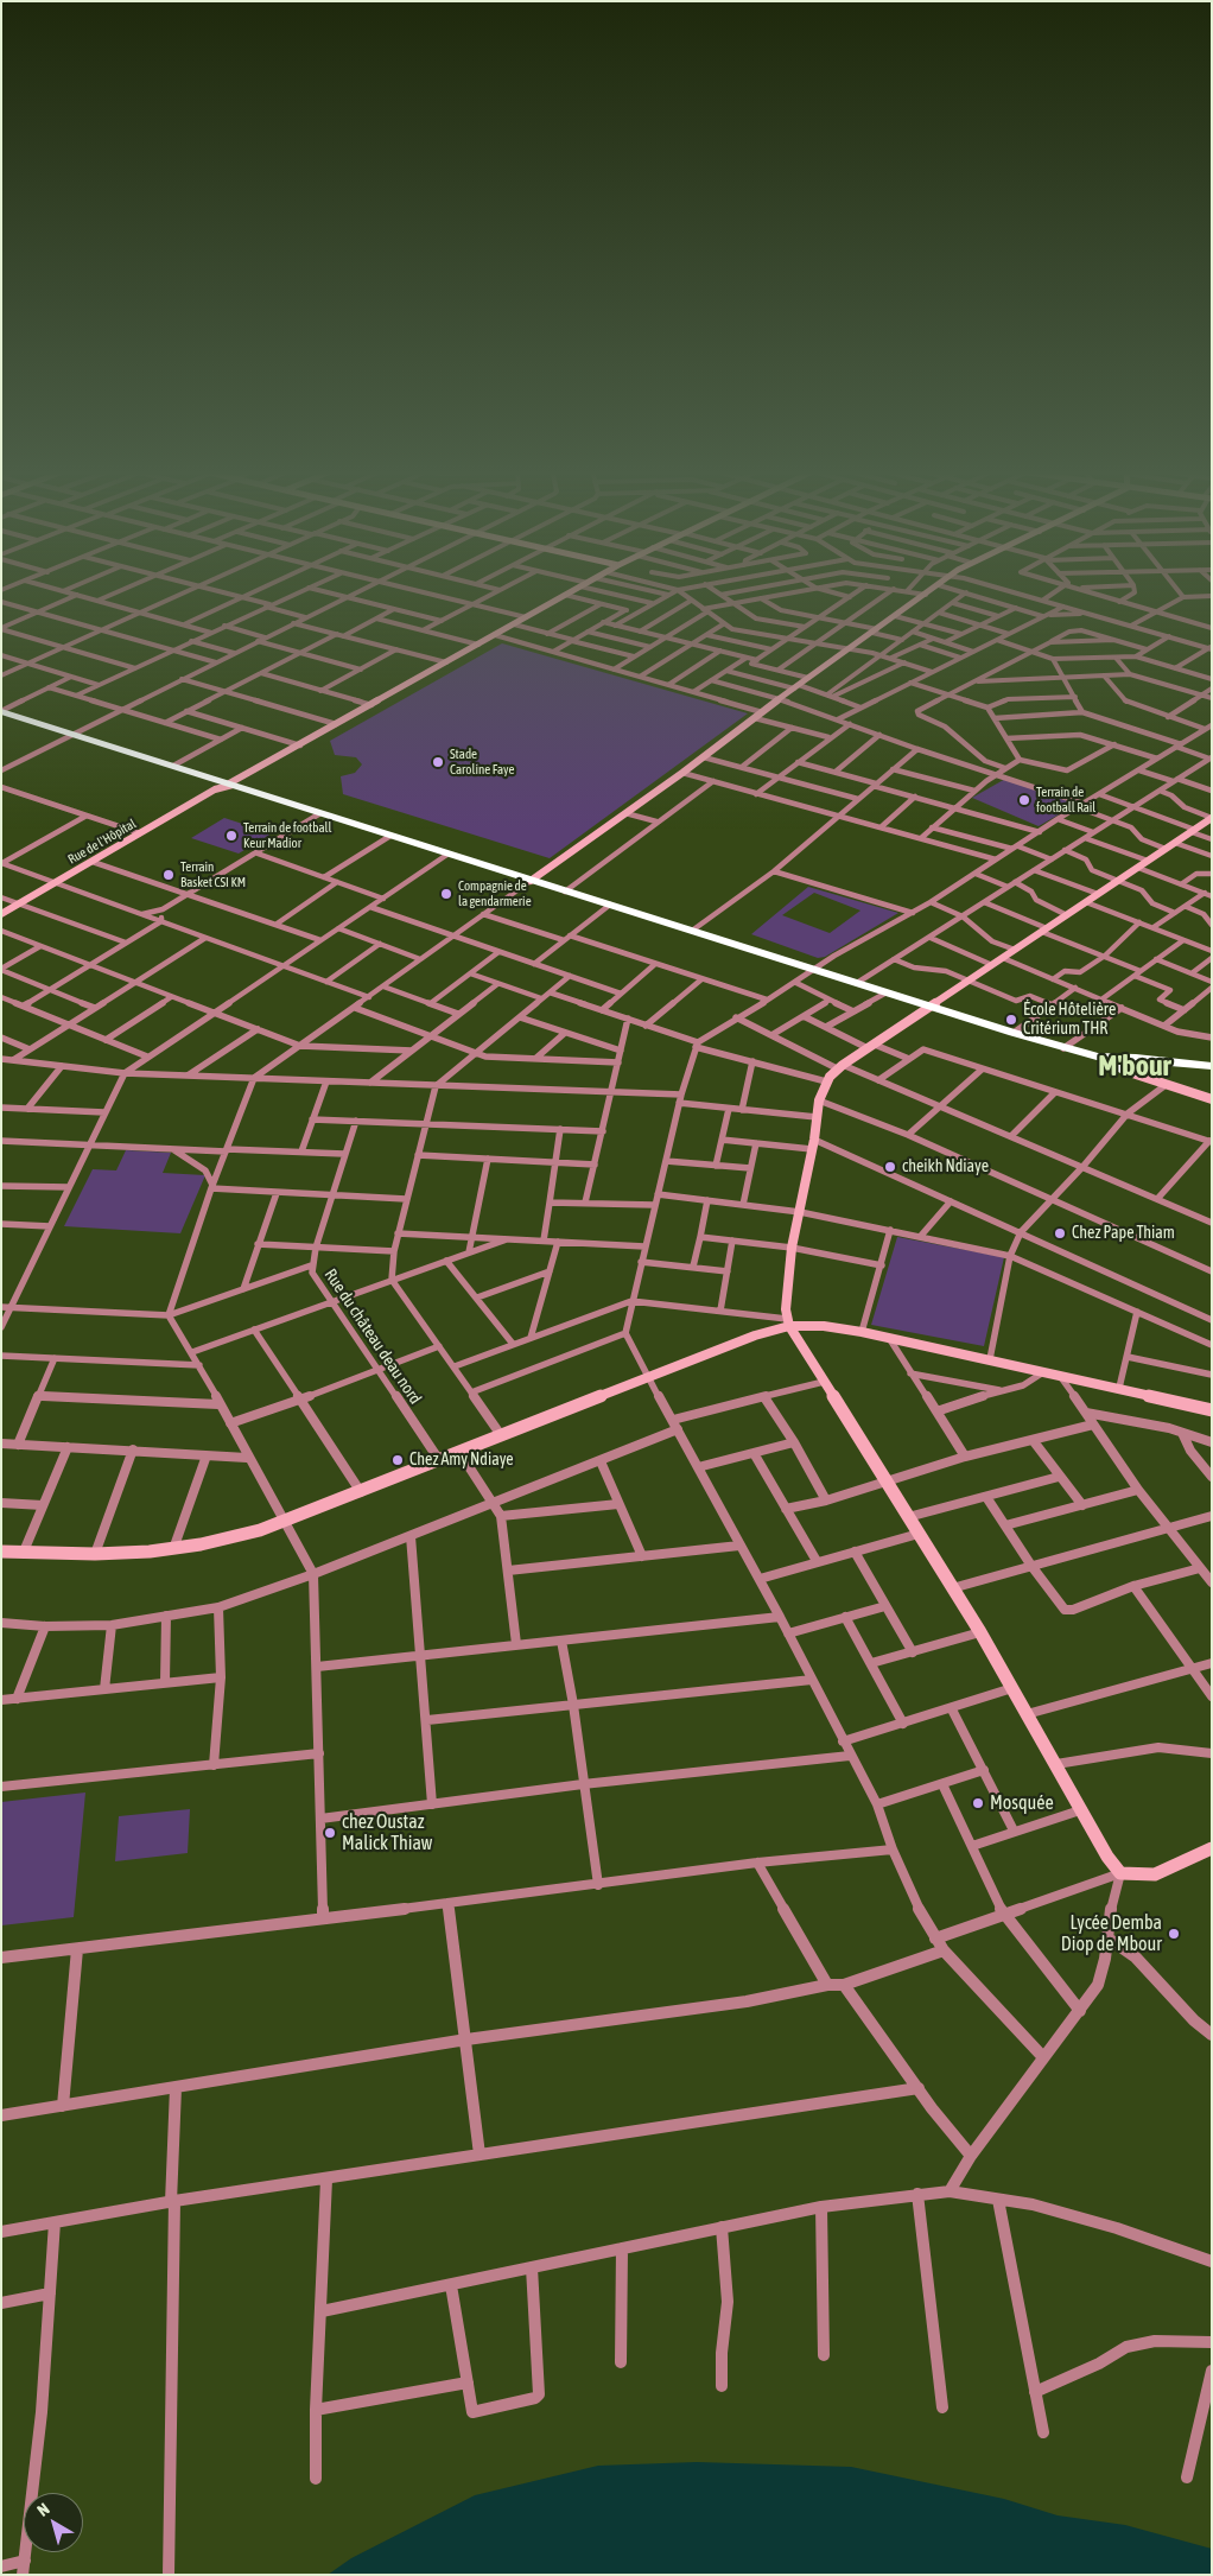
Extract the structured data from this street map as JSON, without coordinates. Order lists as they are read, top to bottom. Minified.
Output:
{"streets":{"main road":["Rue de l'Hôpital"],"street":["Rue du château deau nord"]},"districts":["M'bour"],"places":["Stade Caroline Faye","Terrain de football Rail","Terrain de football Keur Madior","Terrain Basket CSI KM","Compagnie de la gendarmerie","École Hôtelière Critérium THR","cheikh Ndiaye","Chez Pape Thiam","Chez Amy Ndiaye","Mosquée","chez Oustaz Malick Thiaw","Lycée Demba Diop de Mbour"],"north":"top left"}
